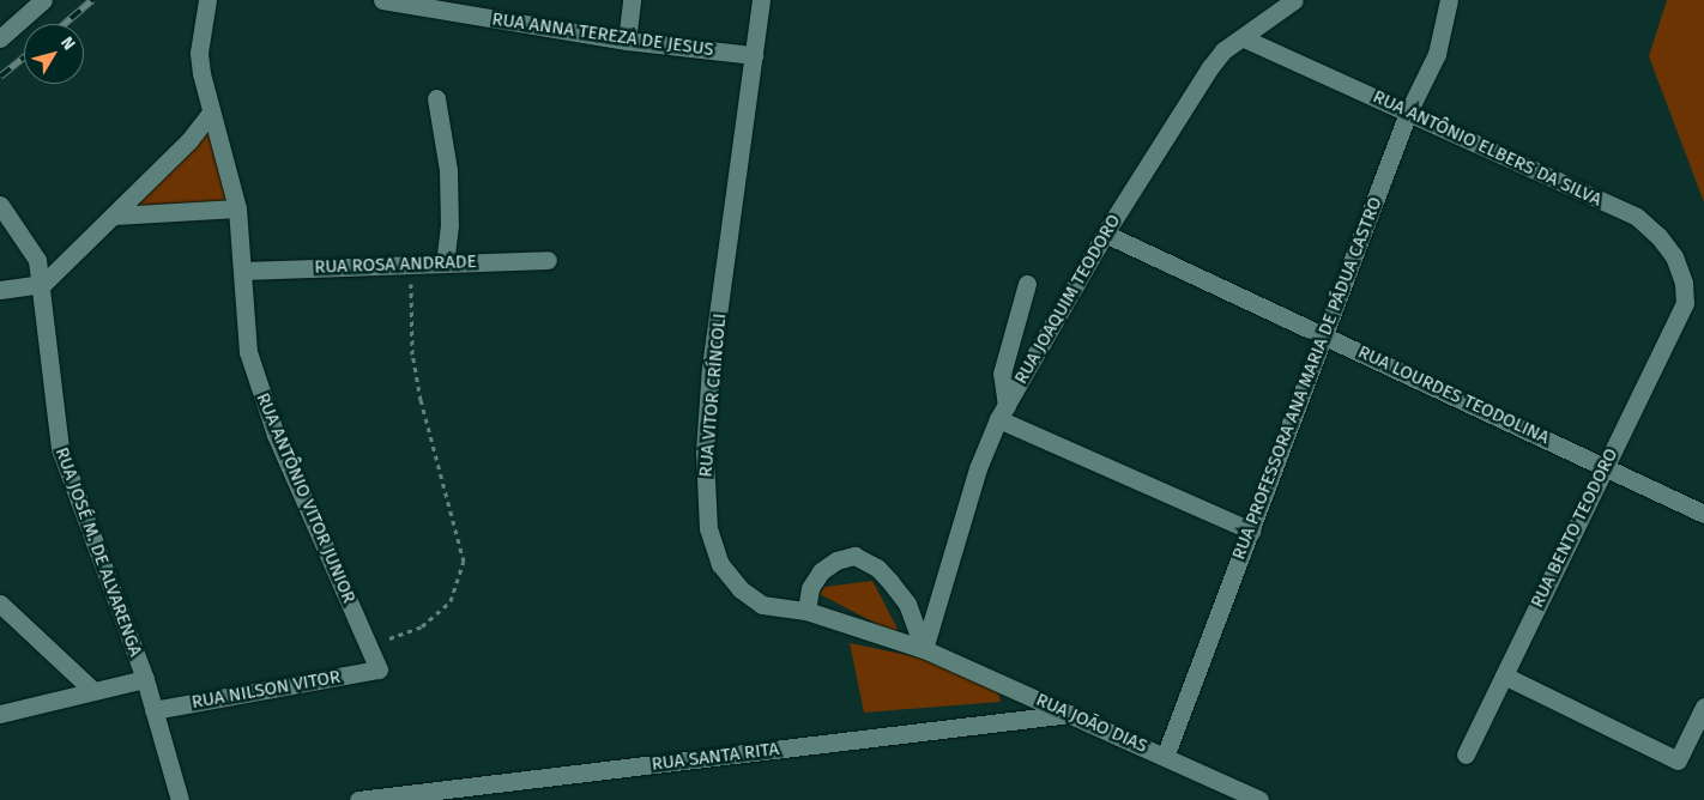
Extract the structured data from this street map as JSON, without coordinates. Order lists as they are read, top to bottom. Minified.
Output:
{"streets":{"street":["RUA ANNA TEREZA DE JESUS","RUA ANTÔNIO ELBERS DA SILVA","RUA ROSA ANDRADE","RUA JOAQUIM TEODORO","RUA PROFESSORA ANA MARIA DE PÁDUA CASTRO","RUA VITOR CRÍNCOLI","RUA LOURDES TEODOLINA","RUA ANTÔNIO VITOR JUNIOR","RUA BENTO TEODORO","RUA JOSÉ M. DE ALVARENGA","RUA NILSON VITOR","RUA JOÃO DIAS","RUA SANTA RITA"]},"crossings":[["RUA ANNA TEREZA DE JESUS","RUA VITOR CRÍNCOLI"],["RUA ANTÔNIO ELBERS DA SILVA","RUA JOAQUIM TEODORO"],["RUA ANTÔNIO ELBERS DA SILVA","RUA PROFESSORA ANA MARIA DE PÁDUA CASTRO"],["RUA ANTÔNIO ELBERS DA SILVA","RUA BENTO TEODORO"],["RUA ROSA ANDRADE","RUA ANTÔNIO VITOR JUNIOR"],["RUA JOAQUIM TEODORO","RUA VITOR CRÍNCOLI"],["RUA JOAQUIM TEODORO","RUA LOURDES TEODOLINA"],["RUA JOAQUIM TEODORO","RUA JOÃO DIAS"],["RUA PROFESSORA ANA MARIA DE PÁDUA CASTRO","RUA LOURDES TEODOLINA"],["RUA PROFESSORA ANA MARIA DE PÁDUA CASTRO","RUA JOÃO DIAS"],["RUA VITOR CRÍNCOLI","RUA JOÃO DIAS"],["RUA LOURDES TEODOLINA","RUA BENTO TEODORO"],["RUA ANTÔNIO VITOR JUNIOR","RUA NILSON VITOR"],["RUA JOSÉ M. DE ALVARENGA","RUA NILSON VITOR"],["RUA JOÃO DIAS","RUA SANTA RITA"]],"north":"top right"}
